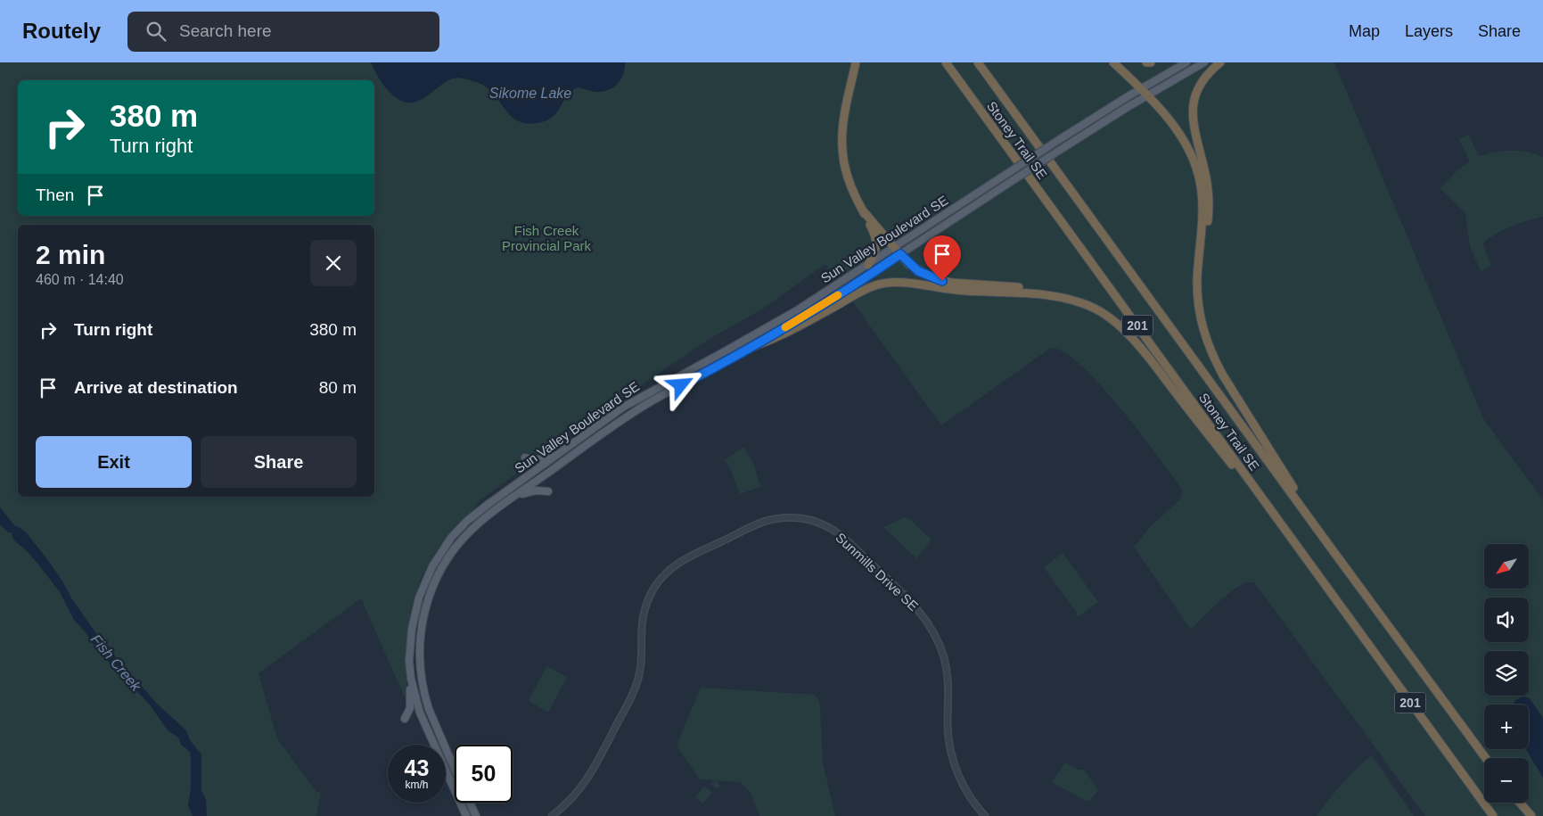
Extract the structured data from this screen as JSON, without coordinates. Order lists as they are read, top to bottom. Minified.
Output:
{"streets":{"highway":["Stoney Trail SE","201"],"main road":["Sun Valley Boulevard SE"],"street":["Sunmills Drive SE"]},"water":["Sikome Lake","Fish Creek"],"parks":["Fish Creek Provincial Park"],"north":"bottom left","page":{"header":"Routely","search":"Search here","nav":["Map","Layers","Share"],"turn":["380 m","Turn right"],"then":"Then","heading":["2 min","460 m · 14:40"],"list":[{"name":"Turn right","value":"380 m"},{"name":"Arrive at destination","value":"80 m"}],"buttons":["Exit","Share"],"map_buttons":["+","−"],"speed":"43 km/h","limit":"50"}}
